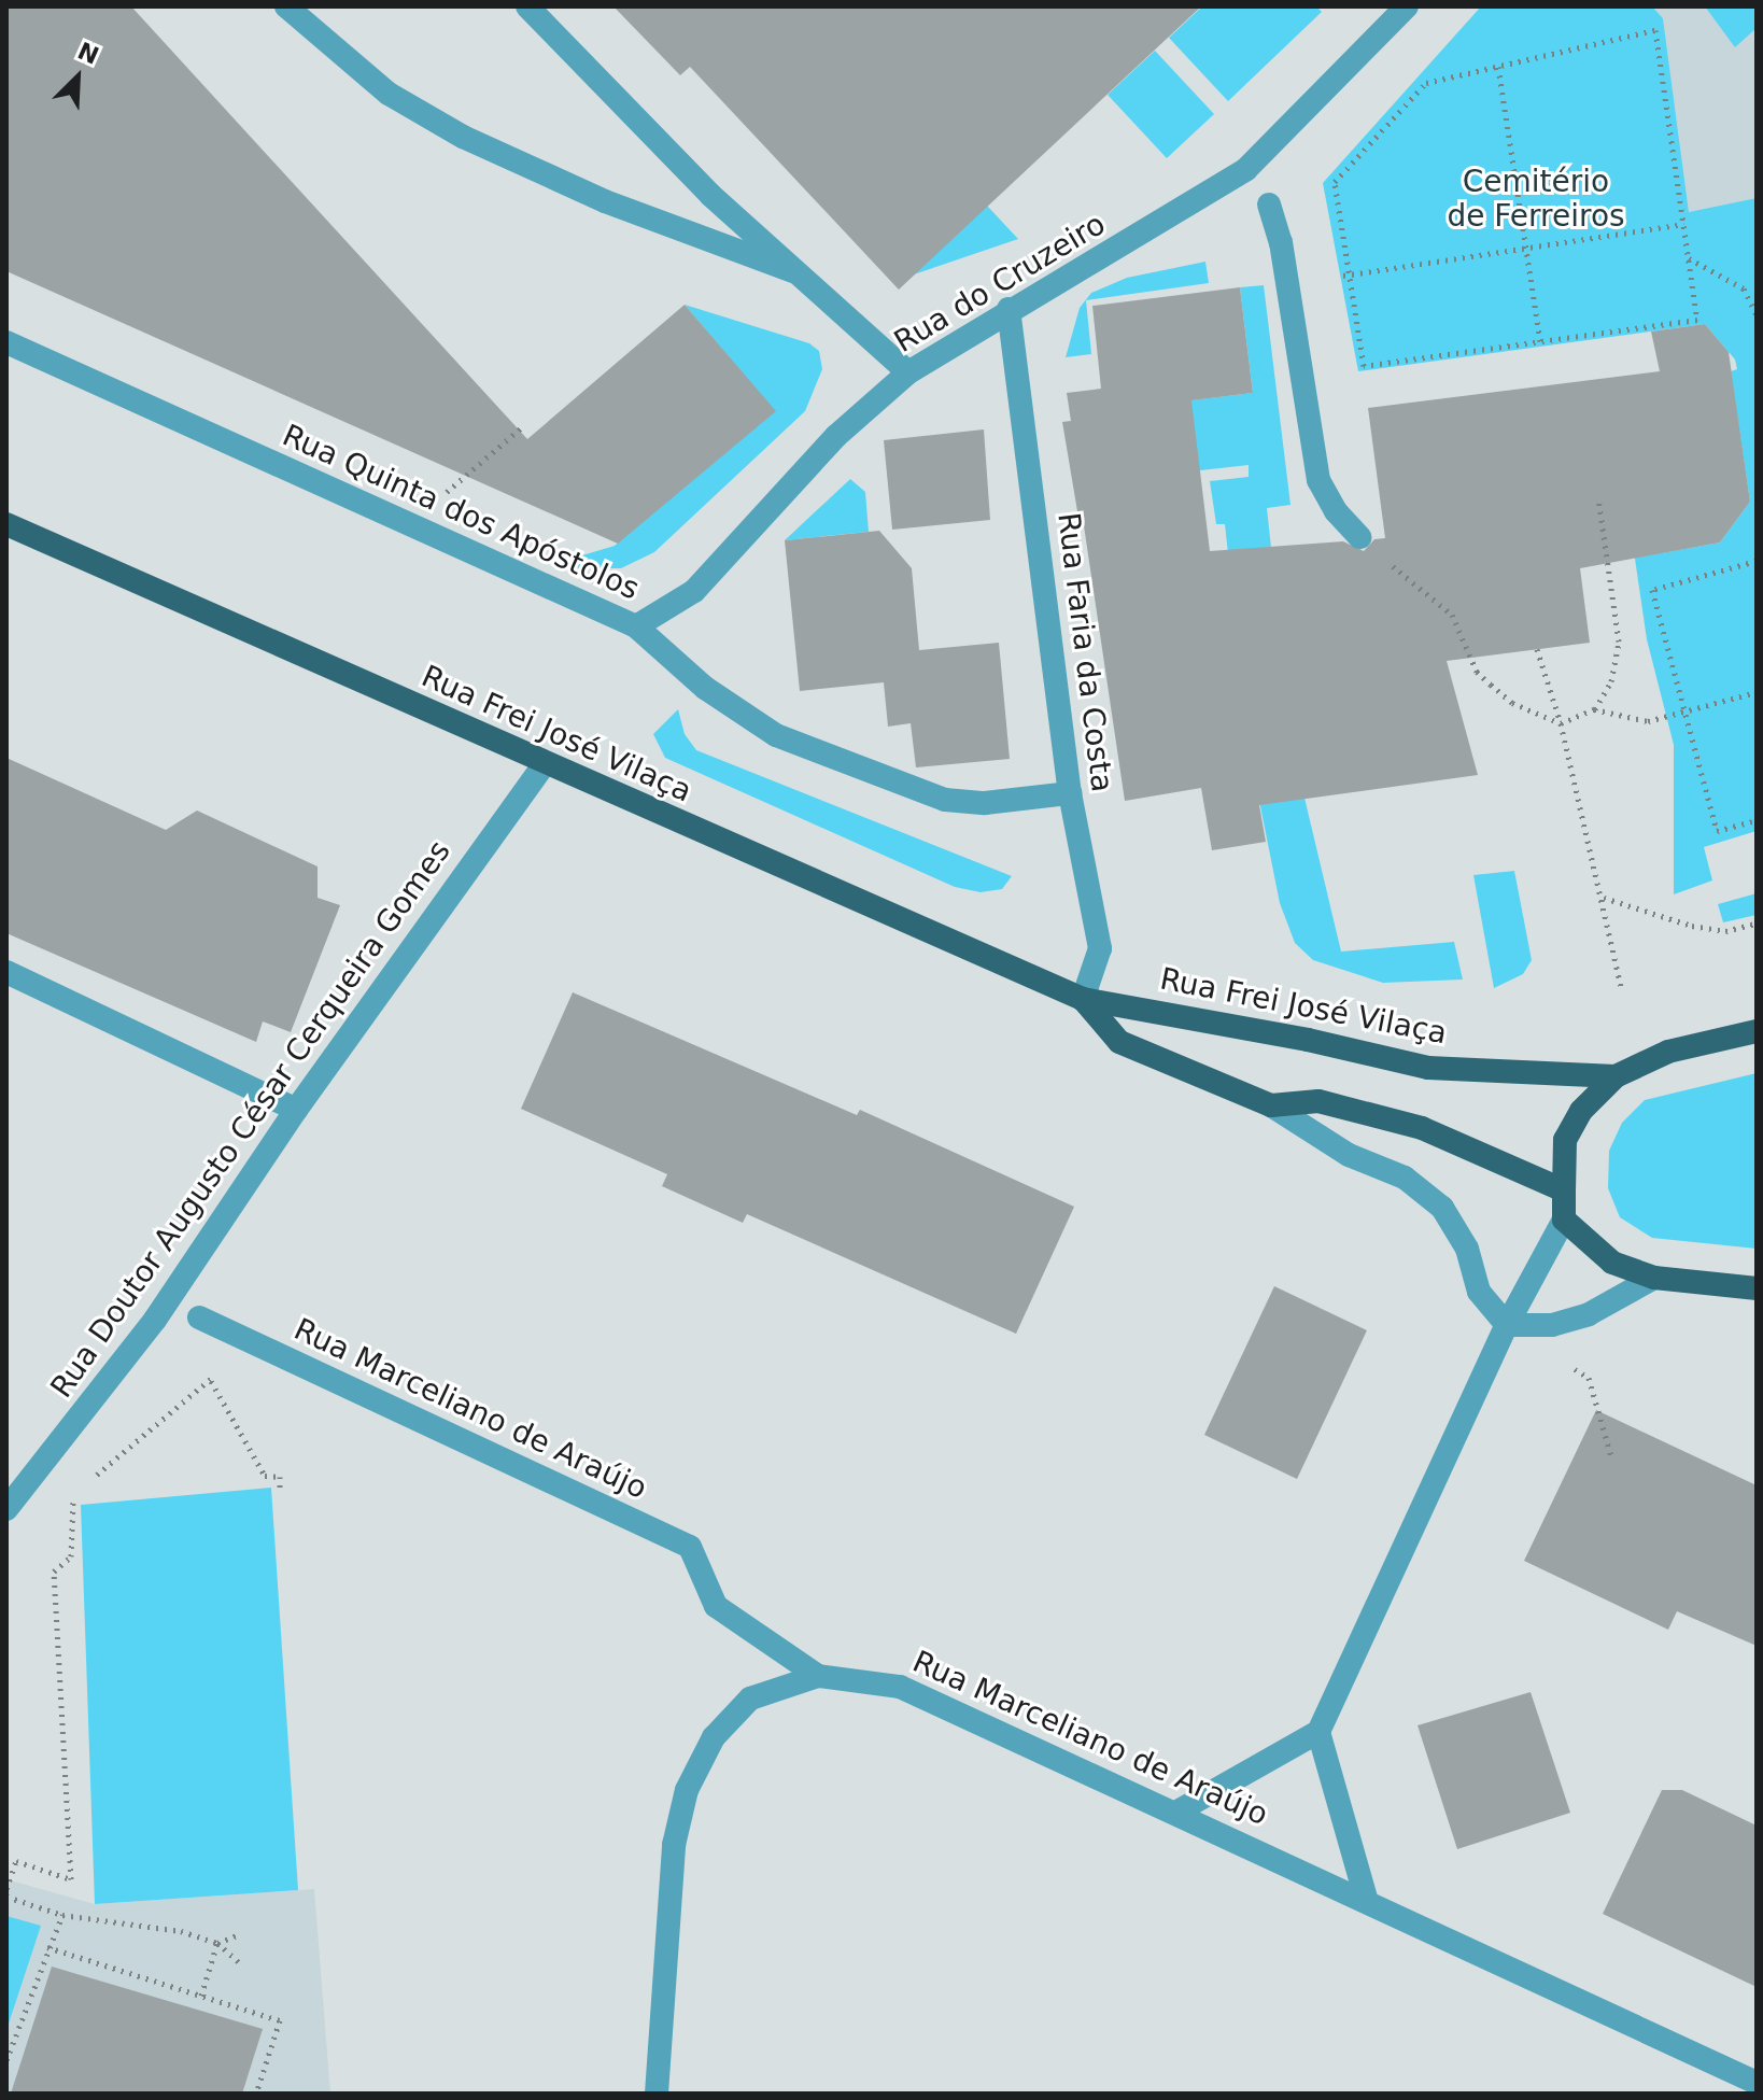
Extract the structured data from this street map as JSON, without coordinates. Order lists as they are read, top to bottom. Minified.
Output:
{"streets":{"main road":["Rua Frei José Vilaça"],"street":["Rua do Cruzeiro","Rua Quinta dos Apóstolos","Rua Faria da Costa","Rua Doutor Augusto César Cerqueira Gomes","Rua Marceliano de Araújo"]},"crossings":[["Rua do Cruzeiro","Rua Quinta dos Apóstolos"],["Rua do Cruzeiro","Rua Faria da Costa"],["Rua Quinta dos Apóstolos","Rua Faria da Costa"],["Rua Faria da Costa","Rua Frei José Vilaça"],["Rua Frei José Vilaça","Rua Doutor Augusto César Cerqueira Gomes"]],"parks":["Cemitério de Ferreiros"],"north":"top right"}
